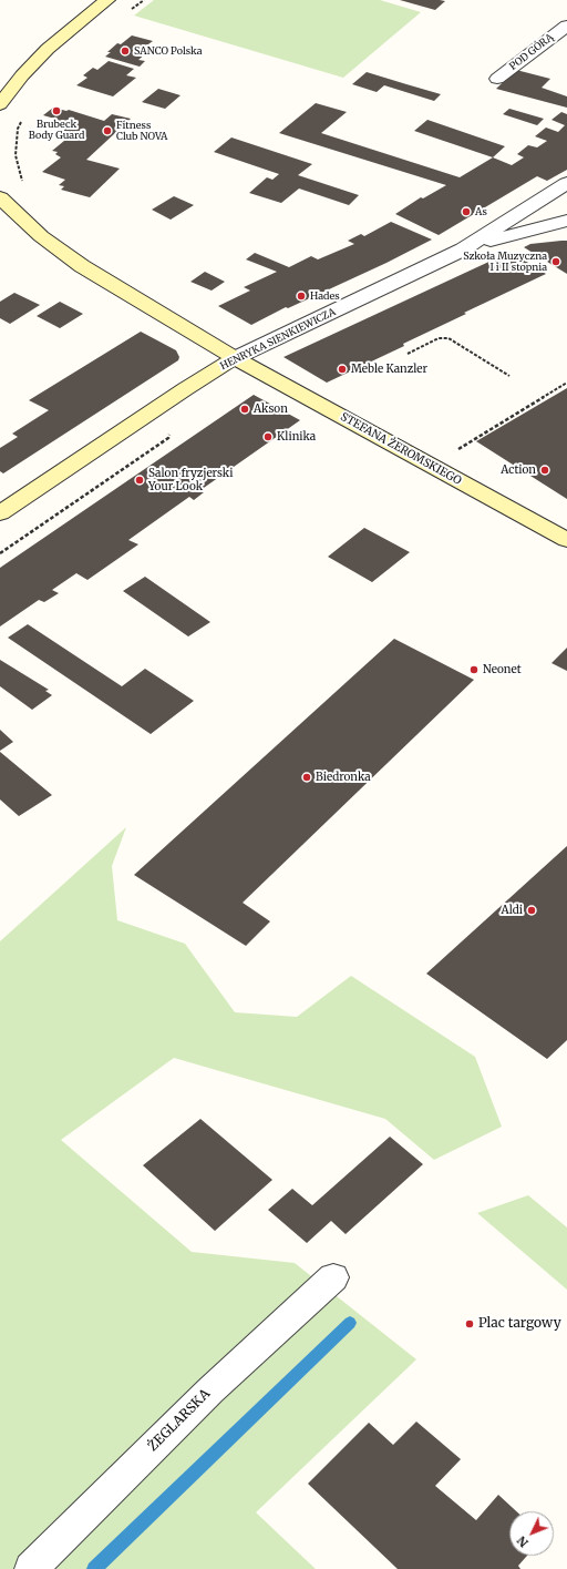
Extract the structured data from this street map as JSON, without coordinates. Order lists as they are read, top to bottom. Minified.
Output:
{"streets":{"street":["POD GÓRĄ","HENRYKA SIENKIEWICZA","STEFANA ŻEROMSKIEGO","ŻEGLARSKA"]},"crossings":[["HENRYKA SIENKIEWICZA","STEFANA ŻEROMSKIEGO"]],"places":["SANCO Polska","Brubeck Body Guard","Fitness Club NOVA","As","Szkoła Muzyczna I i II stopnia","Hades","Meble Kanzler","Akson","Klinika","Action","Salon fryzjerski Your Look","Neonet","Biedronka","Aldi","Plac targowy"],"north":"bottom left"}
